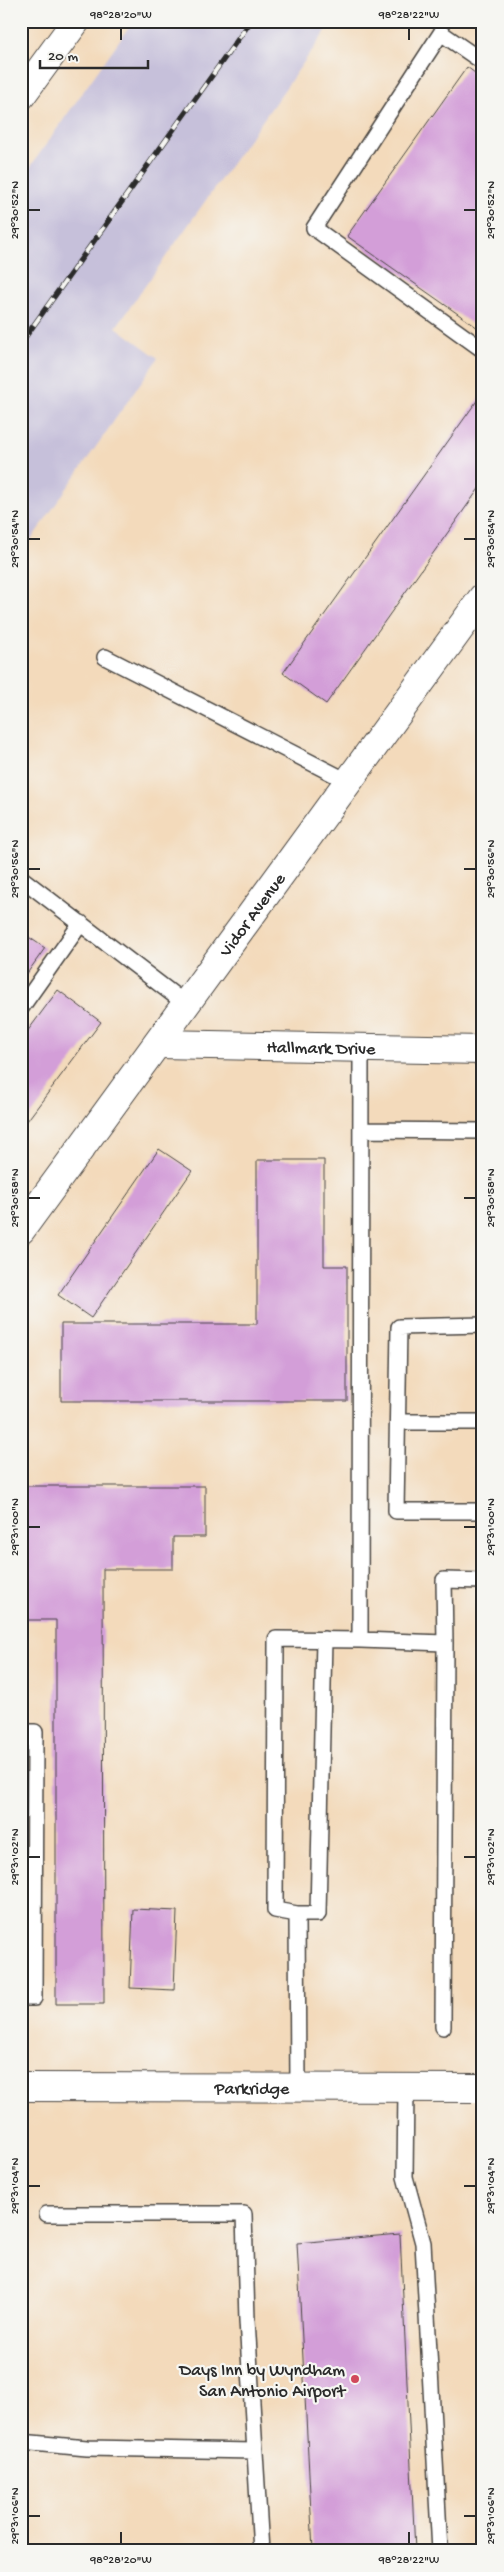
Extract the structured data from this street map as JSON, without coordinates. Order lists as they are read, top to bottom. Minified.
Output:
{"streets":{"street":["Vidor Avenue","Hallmark Drive","Parkridge"]},"crossings":[["Vidor Avenue","Hallmark Drive"]],"places":["Days Inn by Wyndham San Antonio Airport"],"scale_bar":"20 m","coordinates":["98°28'20\"W","98°28'22\"W","29°30'52\"N","29°30'54\"N","29°30'56\"N","29°30'58\"N","29°31'00\"N","29°31'02\"N","29°31'04\"N","29°31'06\"N"]}
